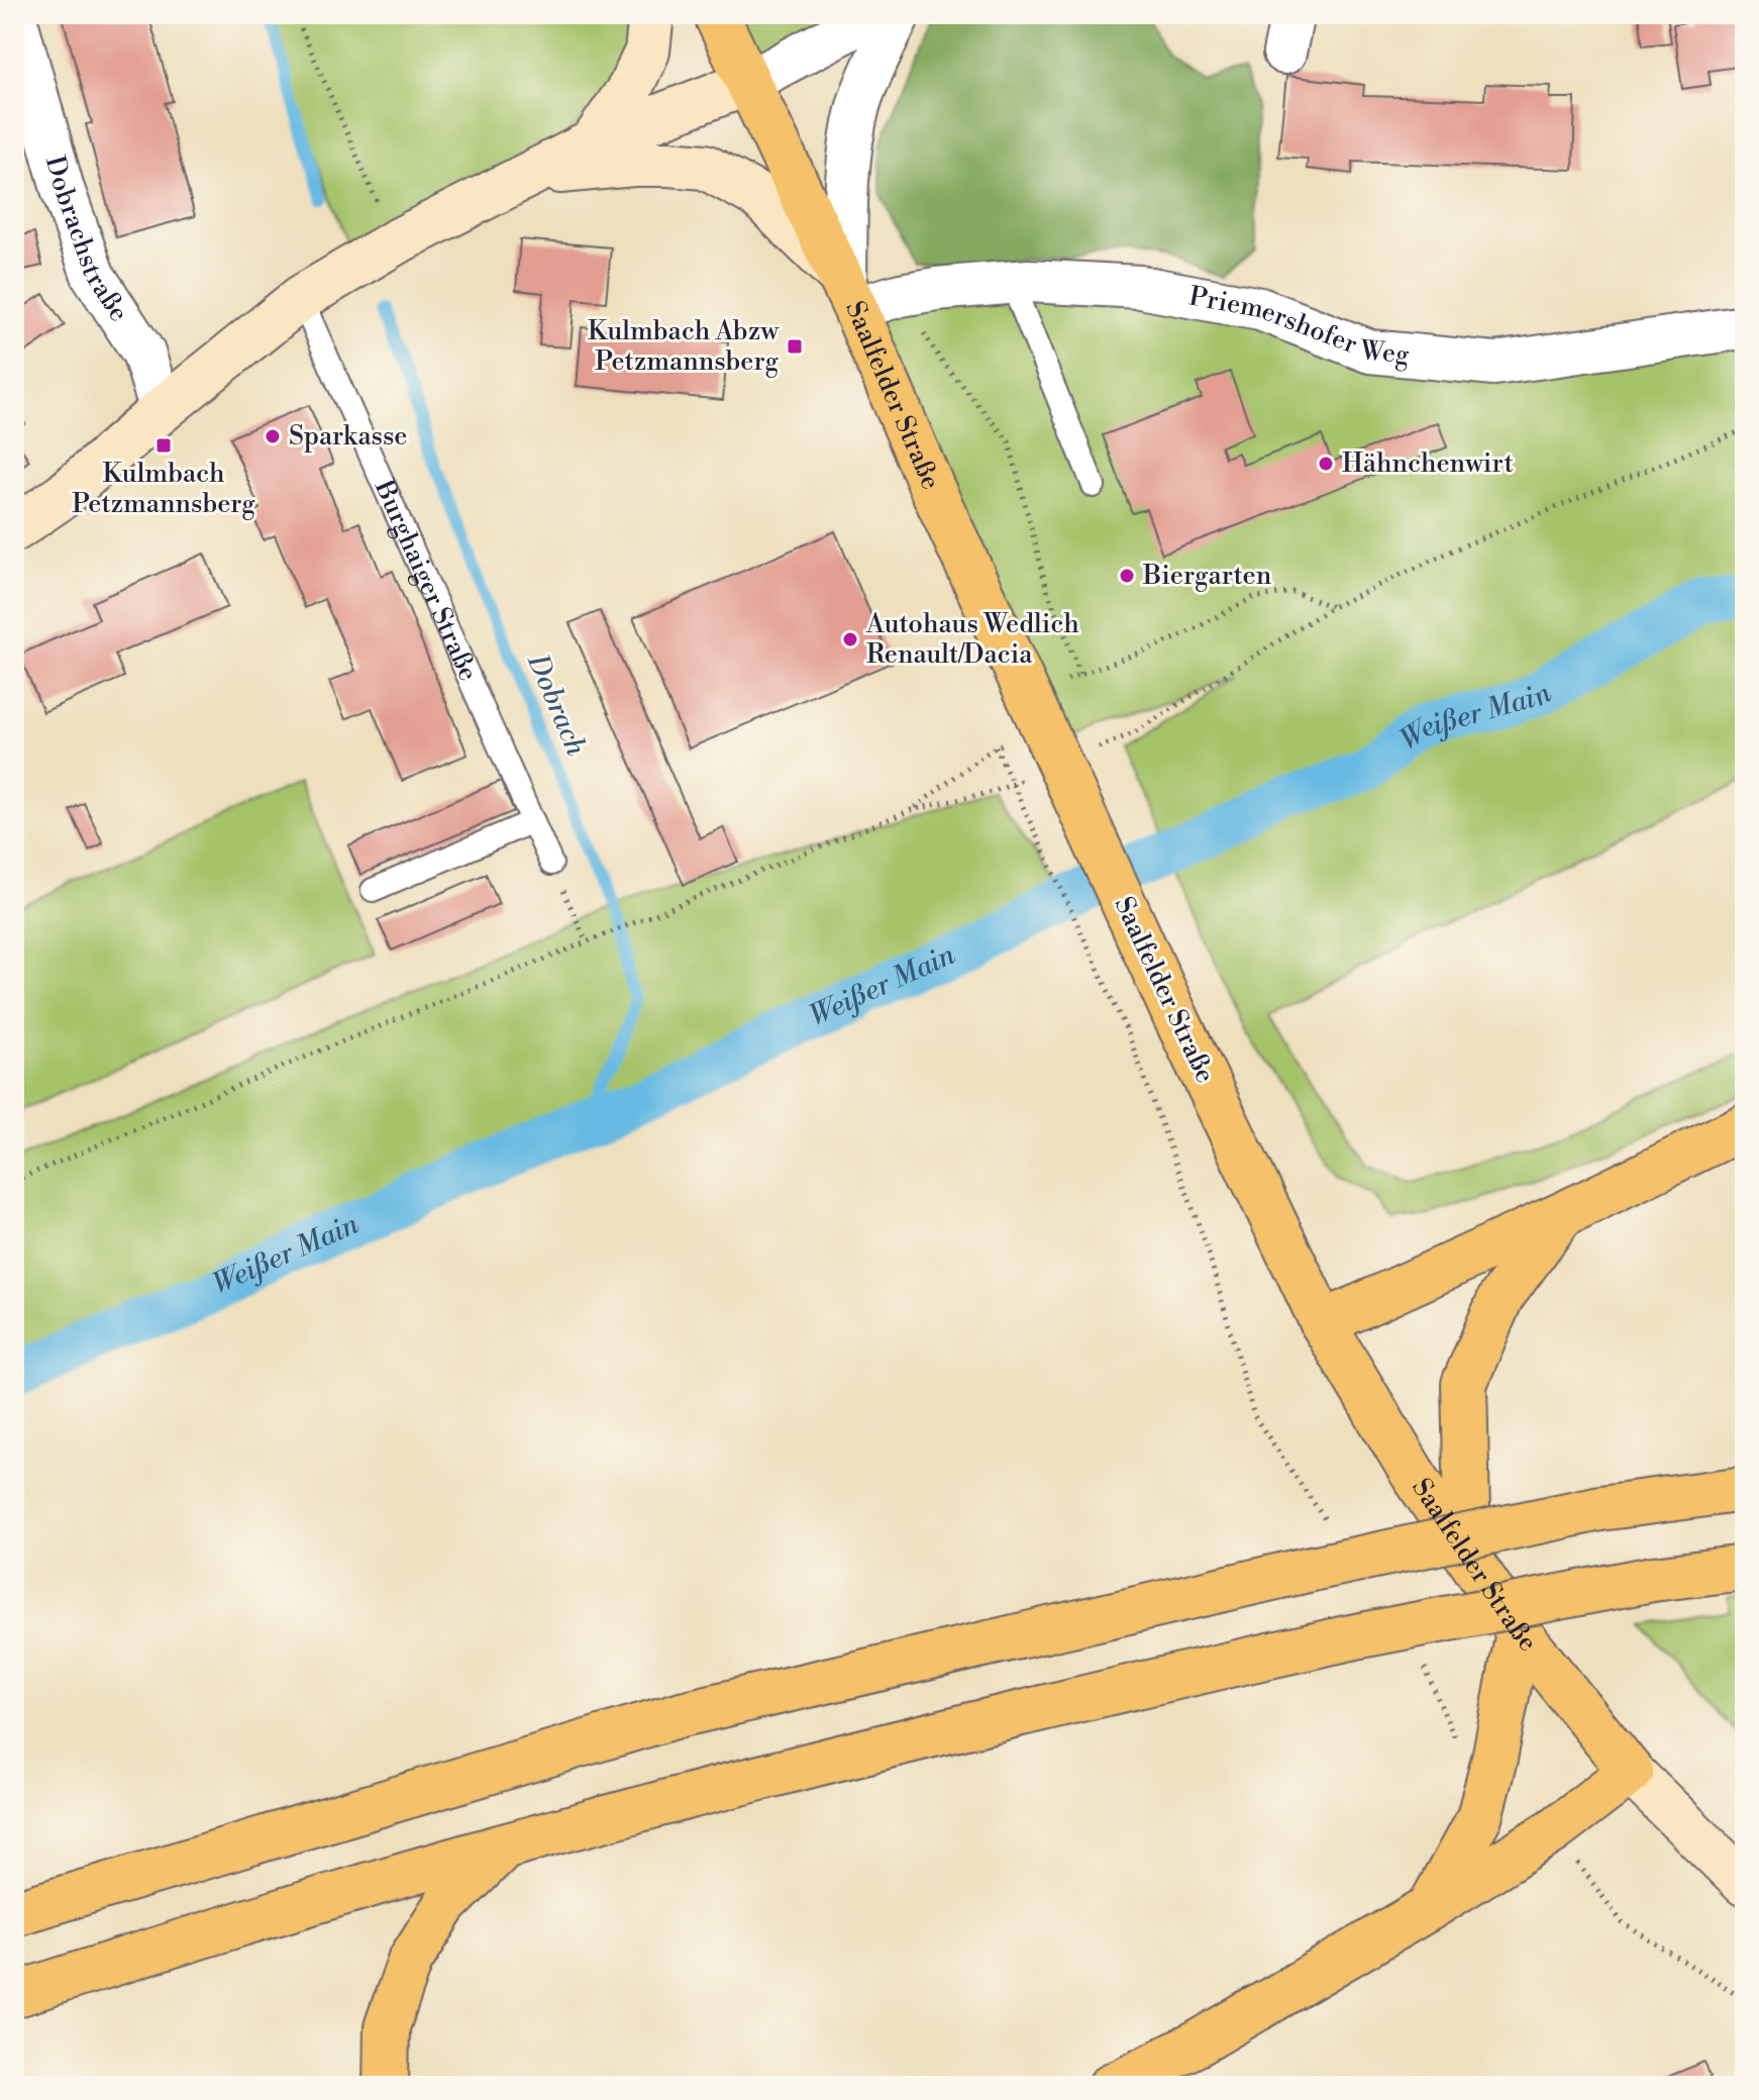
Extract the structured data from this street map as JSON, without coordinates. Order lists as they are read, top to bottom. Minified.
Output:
{"streets":{"main road":["Saalfelder Straße"],"street":["Dobrachstraße","Priemershofer Weg"],"lane":["Burghaiger Straße"]},"crossings":[["Priemershofer Weg","Saalfelder Straße"]],"water":["Dobrach","Weißer Main"],"places":{"transit":["Kulmbach Abzw Petzmannsberg","Kulmbach Petzmannsberg"],"other":["Sparkasse","Hähnchenwirt","Biergarten","Autohaus Wedlich Renault/Dacia"]}}
